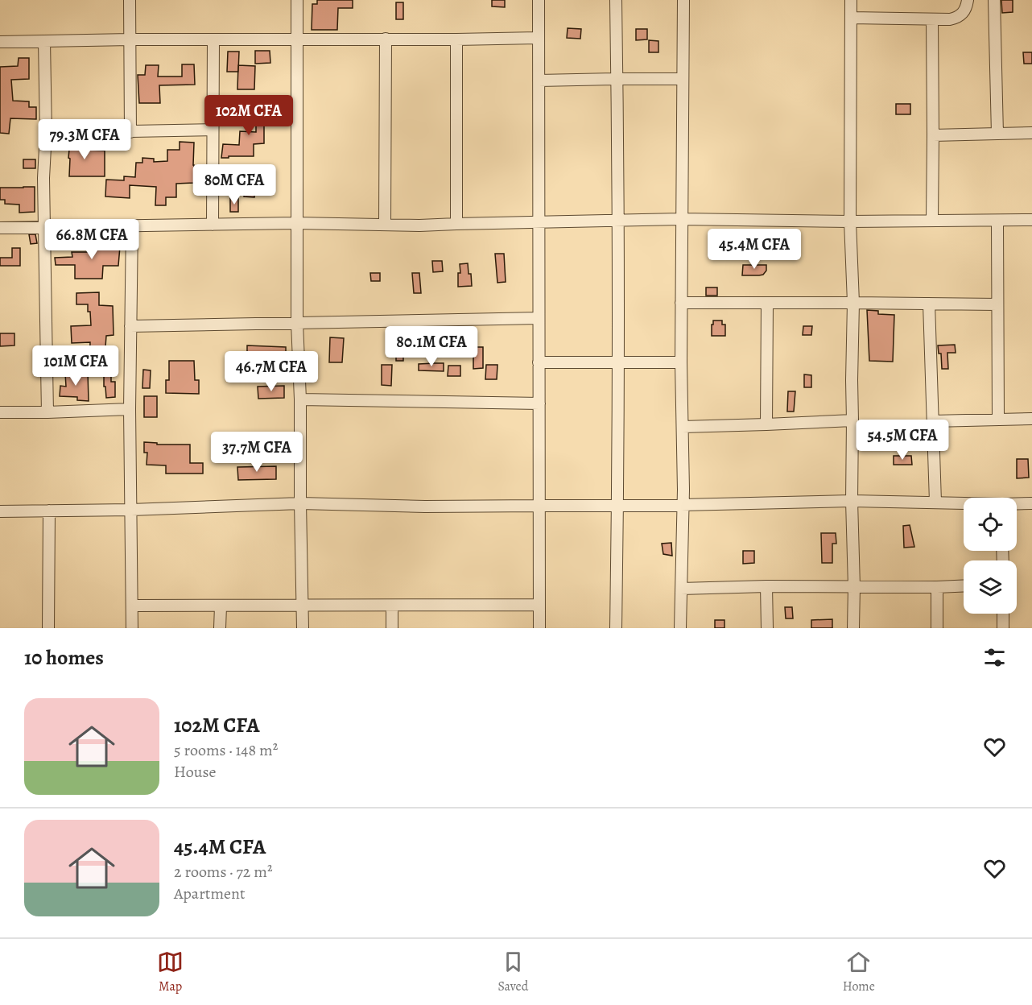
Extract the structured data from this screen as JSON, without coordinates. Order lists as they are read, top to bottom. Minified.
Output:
{"page":{"price":["102M CFA","79.3M CFA","80M CFA","66.8M CFA","45.4M CFA","80.1M CFA","101M CFA","46.7M CFA","54.5M CFA","37.7M CFA"],"heading":"10 homes","list":[{"name":"102M CFA","note":"5 rooms · 148 m² · House"},{"name":"45.4M CFA","note":"2 rooms · 72 m² · Apartment"}],"tabs":["Map","Saved","Home"]}}
